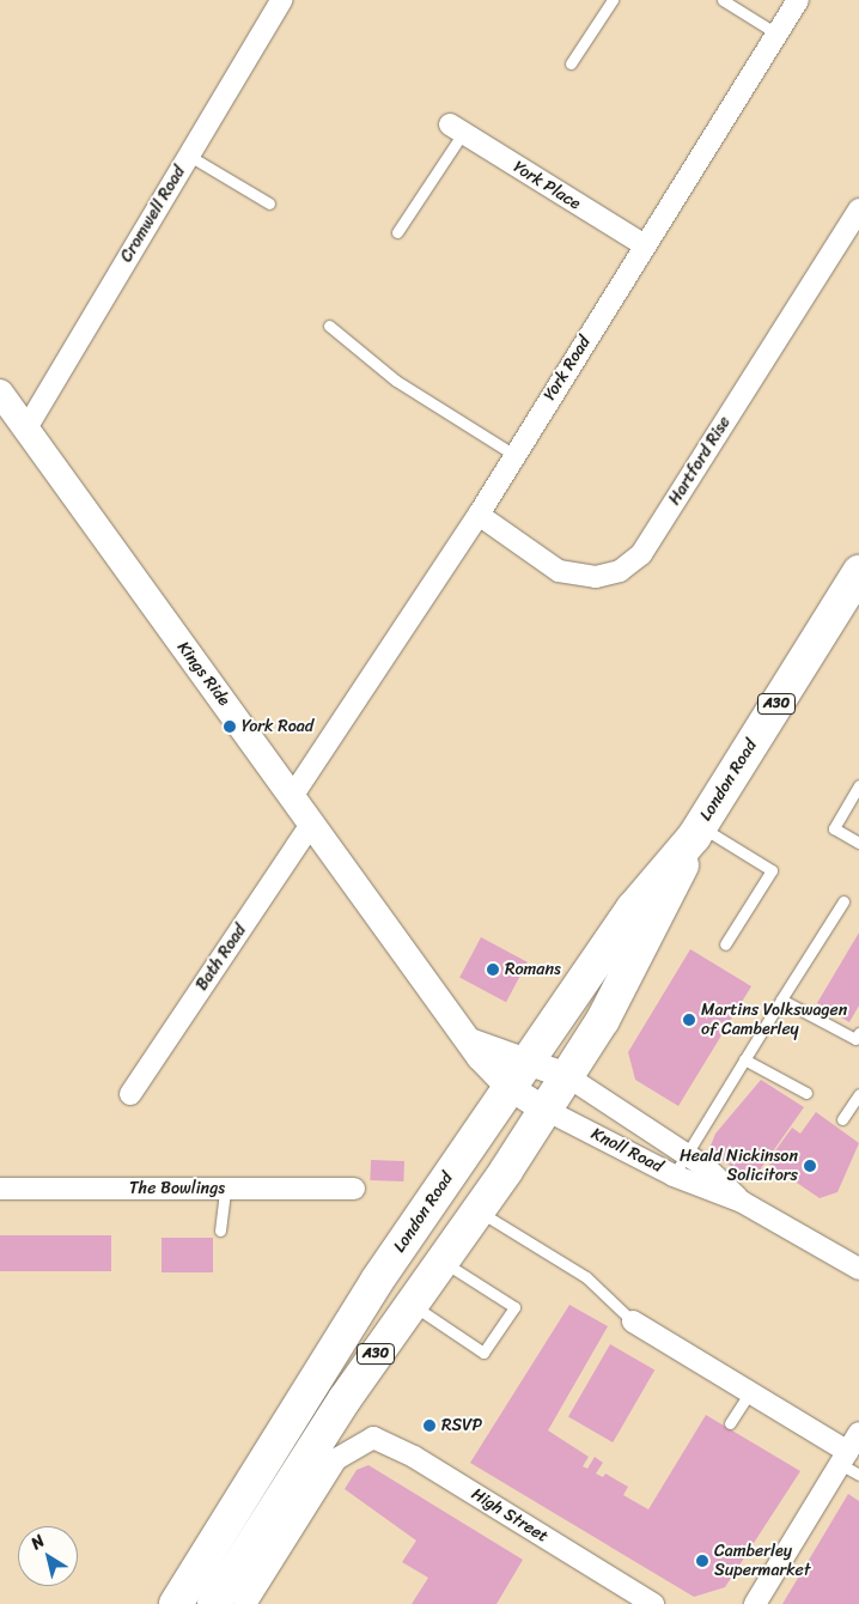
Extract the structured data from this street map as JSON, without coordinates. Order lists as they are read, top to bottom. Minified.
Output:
{"streets":{"main road":["A30","London Road"],"street":["York Place","Cromwell Road","York Road","Hartford Rise","Kings Ride","Bath Road","Knoll Road","The Bowlings","High Street"]},"crossings":[["York Place","York Road"],["Cromwell Road","Kings Ride"],["York Road","Hartford Rise"],["York Road","Kings Ride"],["Kings Ride","London Road"],["Kings Ride","Bath Road"],["Kings Ride","Knoll Road"],["London Road","Knoll Road"]],"places":["York Road","Romans","Martins Volkswagen of Camberley","Heald Nickinson Solicitors","RSVP","Camberley Supermarket"],"north":"top left"}
